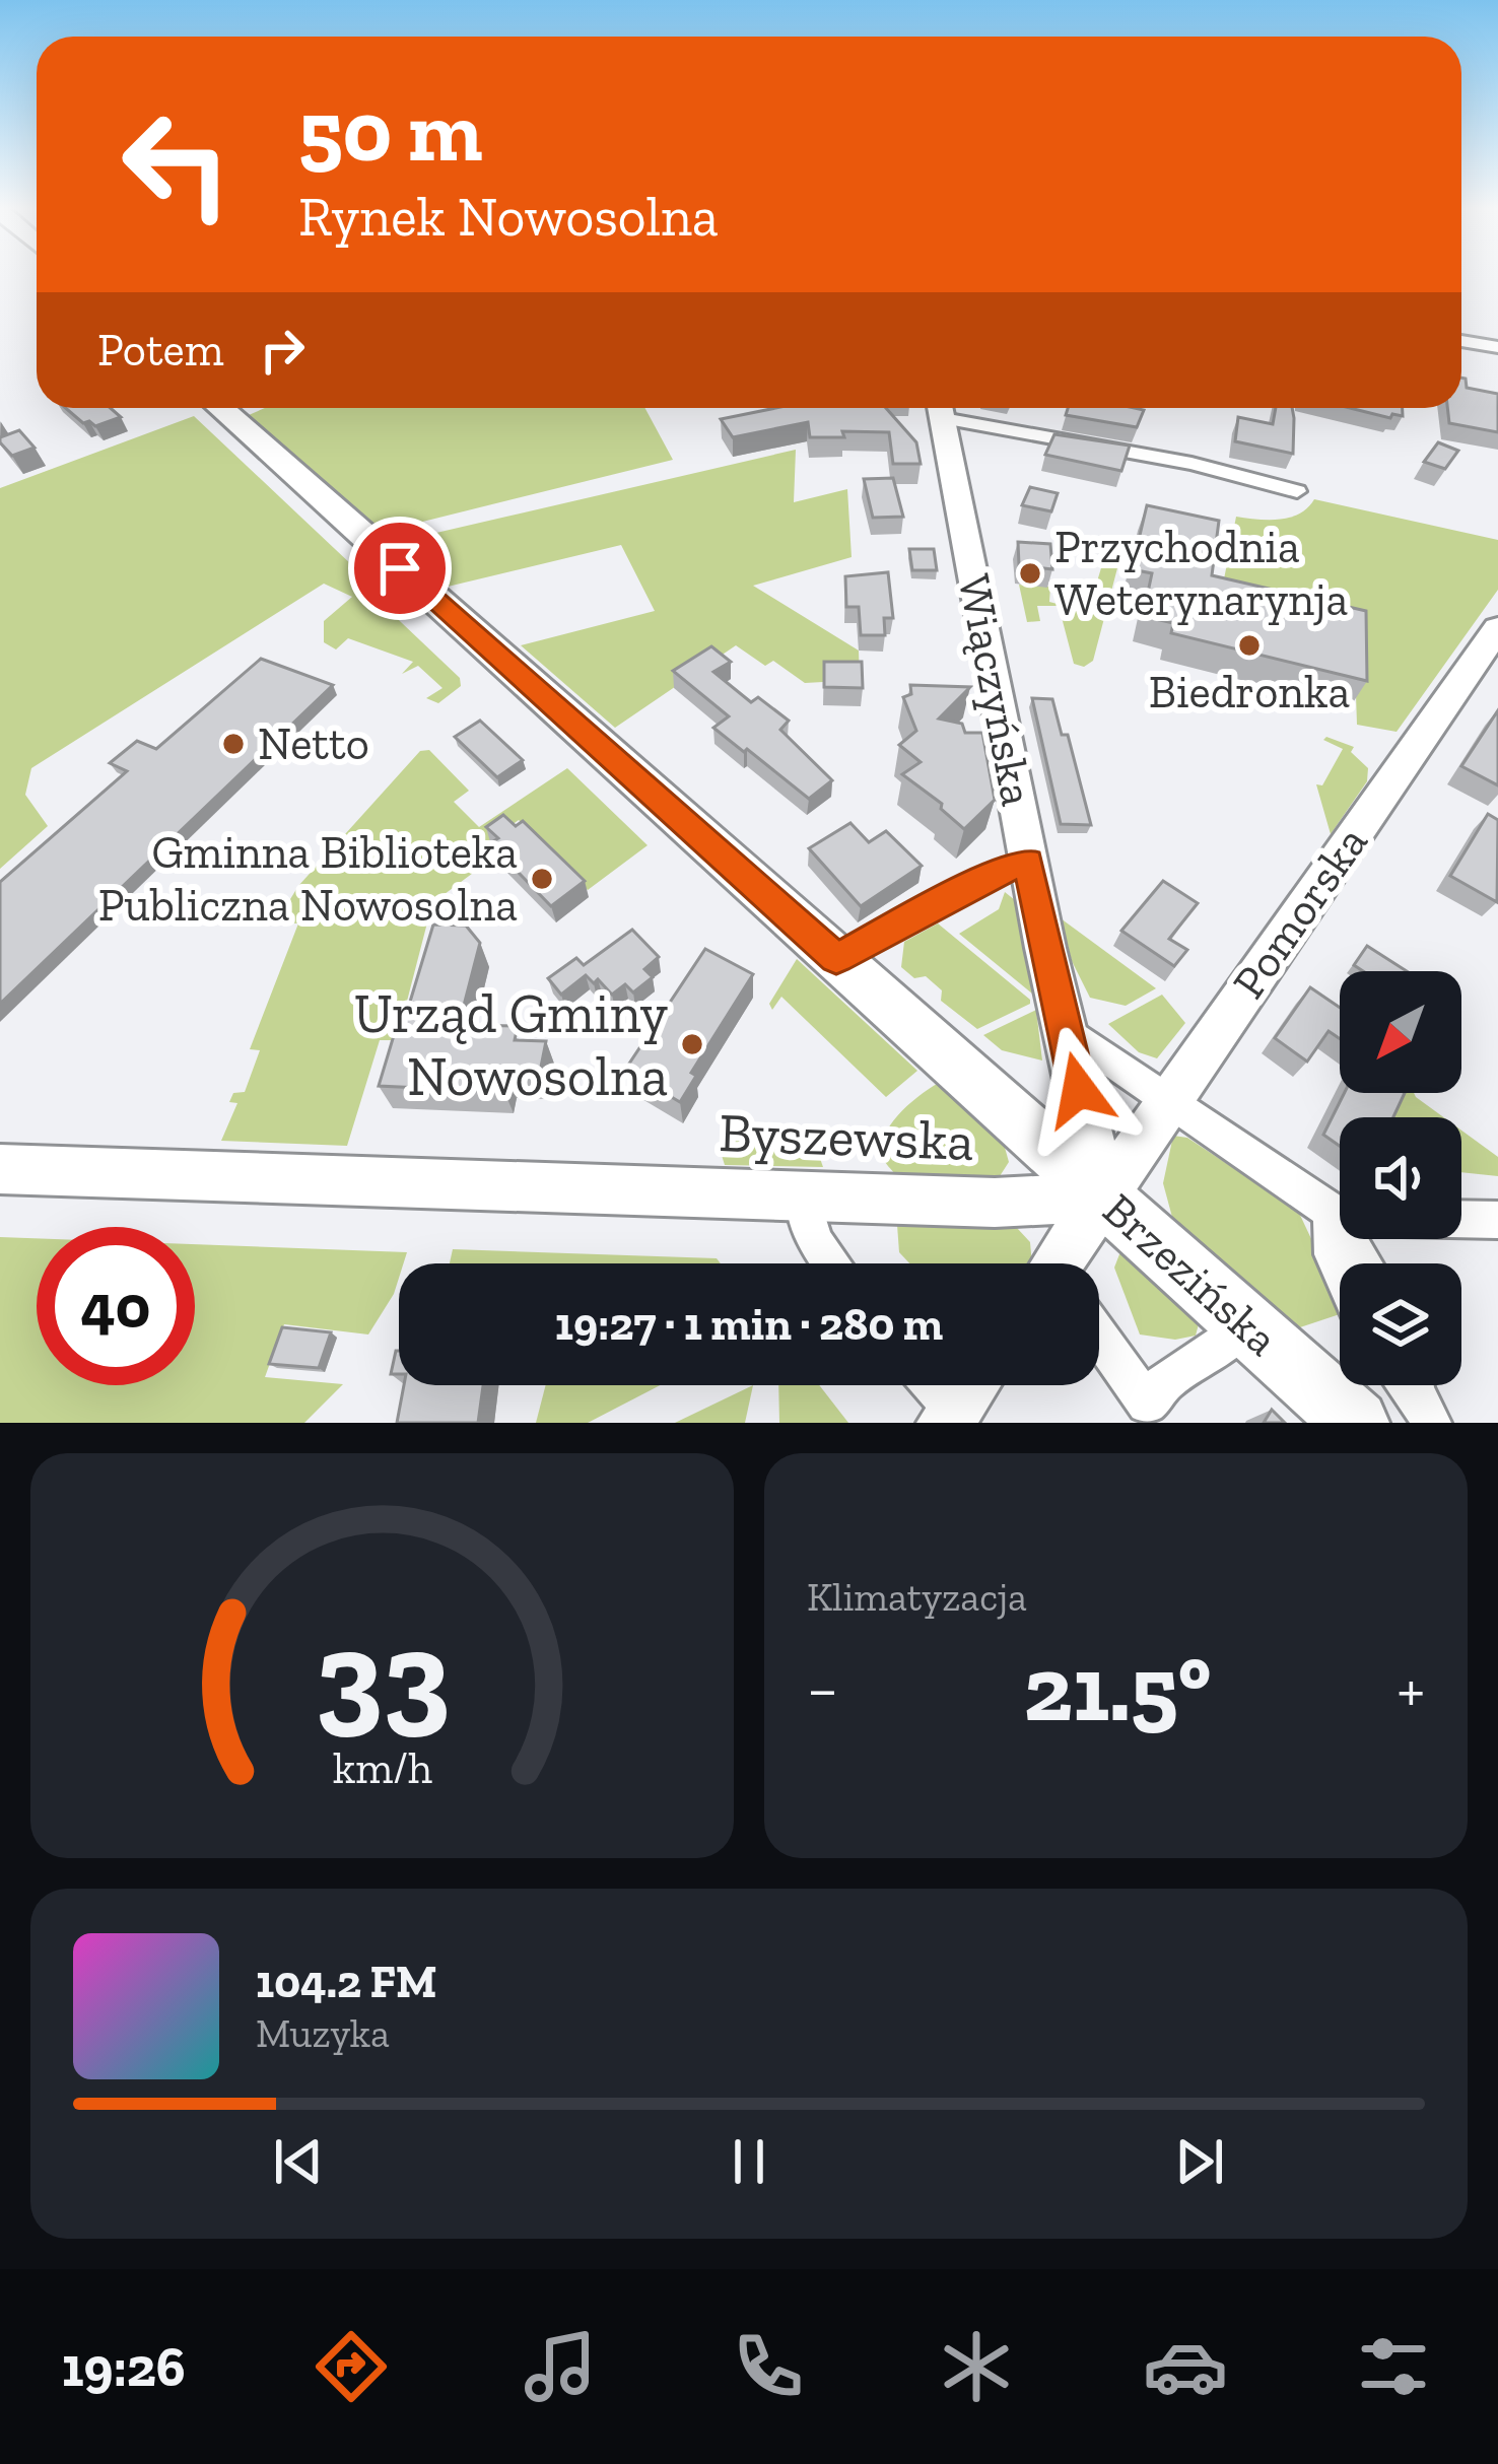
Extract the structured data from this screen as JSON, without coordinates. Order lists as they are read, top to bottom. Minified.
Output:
{"streets":{"main road":["Brzezińska"],"street":["Wiączyńska","Pomorska","Byszewska"]},"crossings":[["Wiączyńska","Pomorska"],["Wiączyńska","Byszewska"],["Wiączyńska","Brzezińska"],["Pomorska","Byszewska"],["Pomorska","Brzezińska"],["Byszewska","Brzezińska"]],"places":["Przychodnia Weterynarynja","Biedronka","Netto","Gminna Biblioteka Publiczna Nowosolna","Urząd Gminy Nowosolna"],"north":"bottom left","page":{"turn":["50 m","Rynek Nowosolna"],"then":"Potem","limit":"40","trip":"19:27 · 1 min · 280 m","tile":"Klimatyzacja","heat":["−","21.5°","+"],"song":["104.2 FM","Muzyka"],"tabs":"19:26","gauge":["33","km/h"]}}
